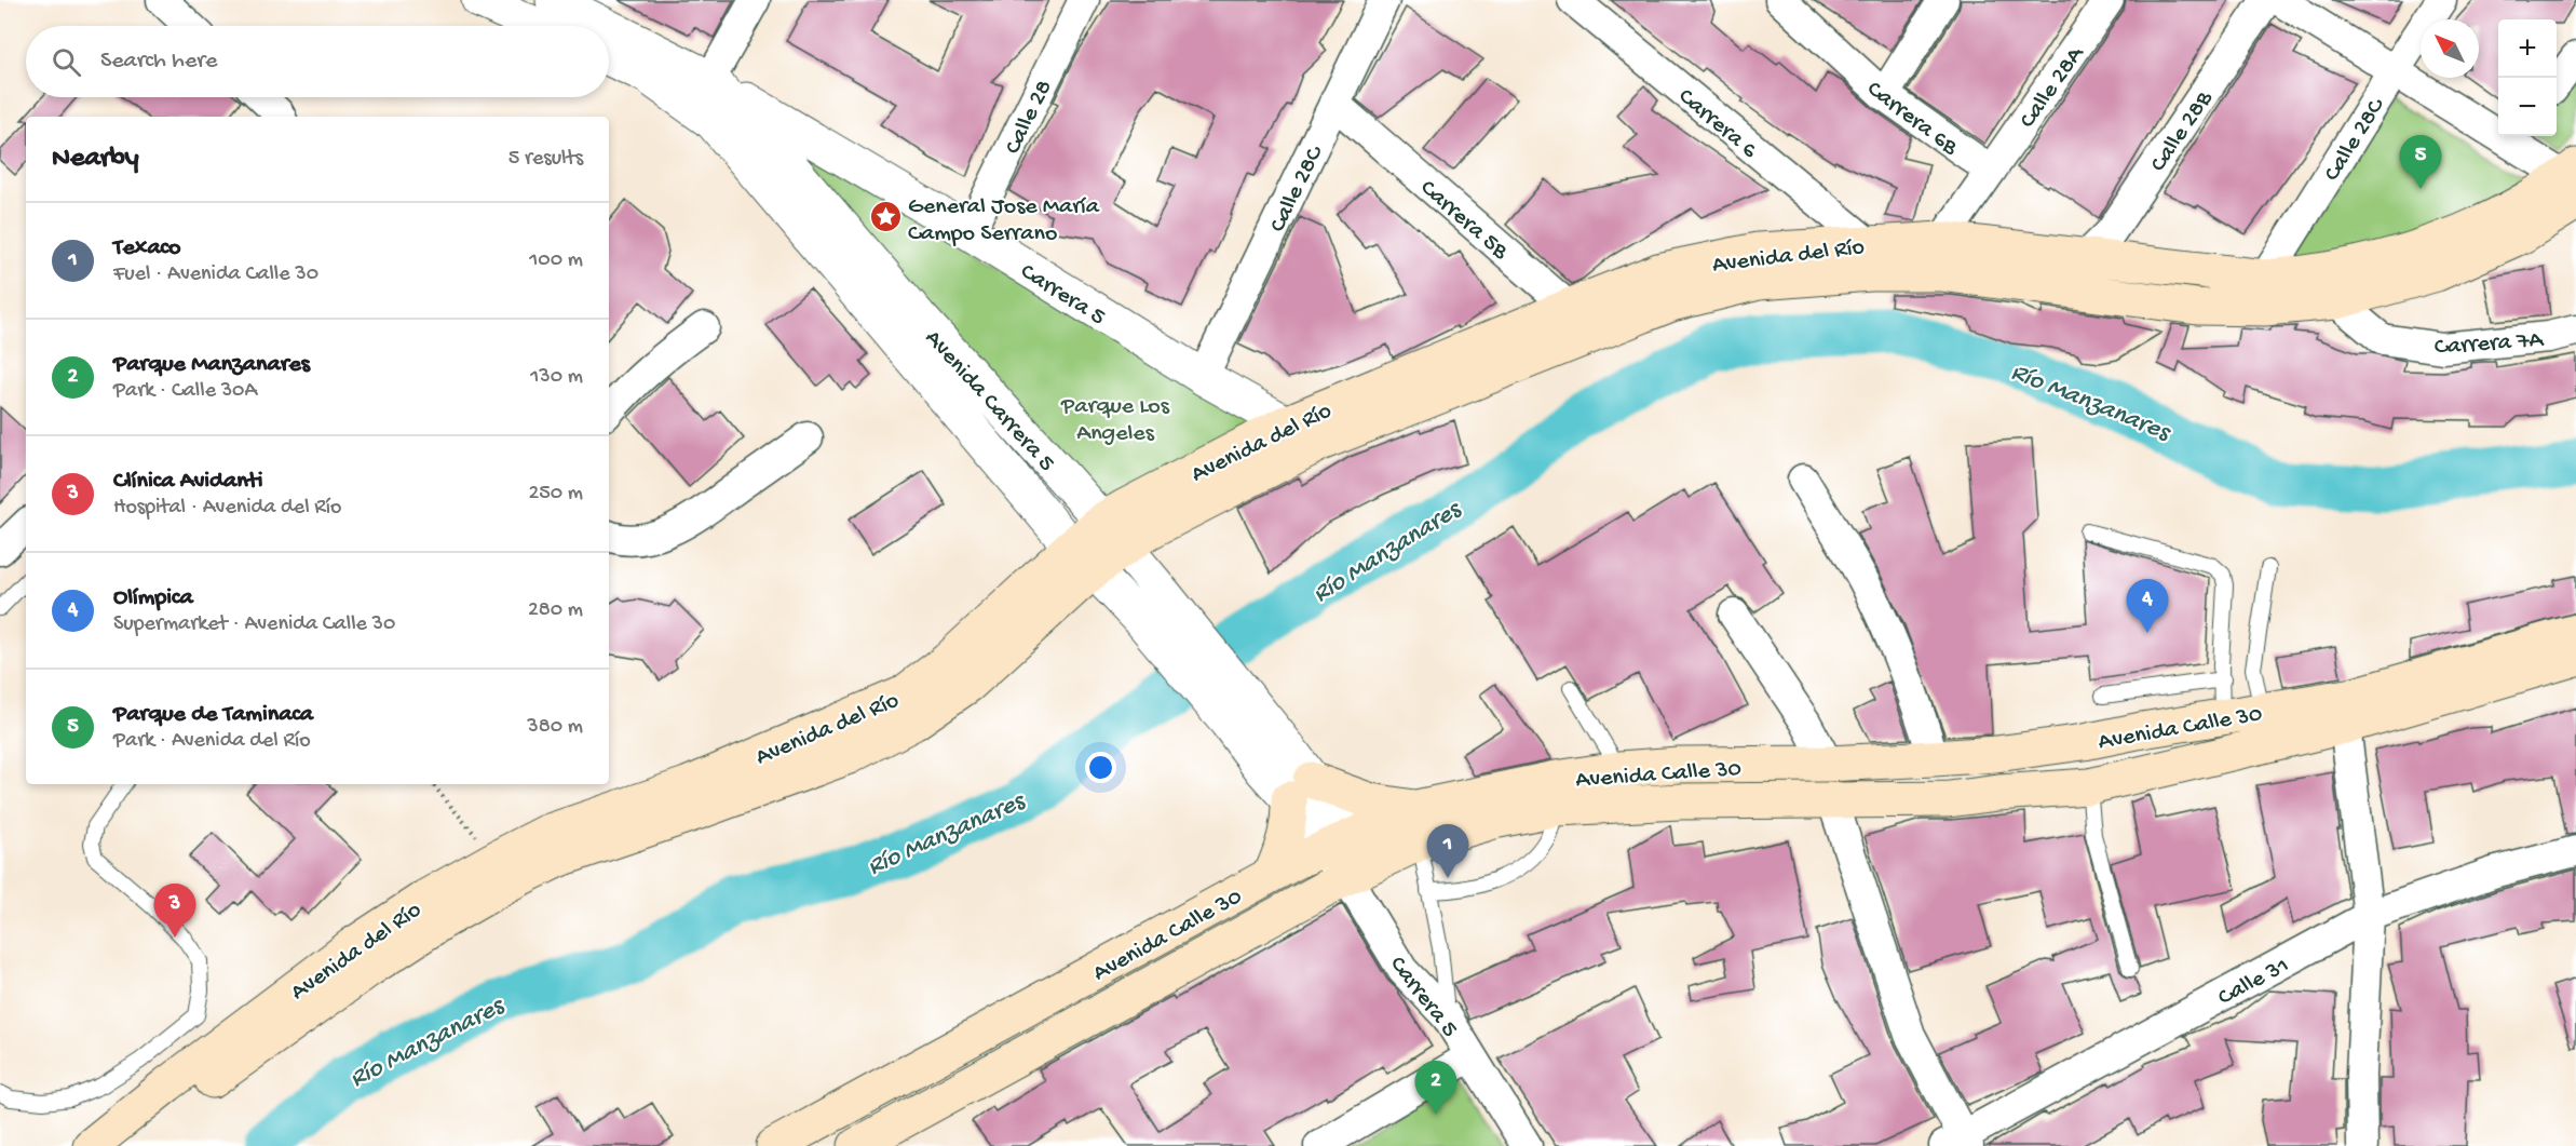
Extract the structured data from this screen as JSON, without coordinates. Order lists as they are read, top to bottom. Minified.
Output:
{"streets":{"main road":["Avenida del Río","Avenida Calle 30"],"street":["Calle 28A","Calle 28","Carrera 6B","Carrera 6","Calle 28B","Calle 28C","Carrera 5B","Carrera 5","Carrera 7A","Avenida Carrera 5","Calle 31"]},"crossings":[["Calle 28A","Carrera 6B"],["Calle 28","Carrera 5"],["Carrera 6","Avenida del Río"],["Calle 28B","Avenida del Río"],["Calle 28C","Carrera 5B"],["Calle 28C","Avenida del Río"],["Calle 28C","Carrera 5"],["Carrera 5B","Avenida del Río"],["Avenida del Río","Carrera 5"],["Avenida del Río","Carrera 7A"],["Avenida del Río","Avenida Carrera 5"],["Carrera 5","Avenida Carrera 5"],["Carrera 5","Avenida Calle 30"],["Avenida Carrera 5","Avenida Calle 30"]],"water":["Río Manzanares"],"parks":["Parque Los Angeles"],"places":{"place":["General Jose María Campo Serrano"]},"north":"top left","page":{"map_buttons":["+","−"],"search":"Search here","heading":["Nearby","5 results"],"pins":["5","4","1","3","2"],"list":[{"mark":"1","name":"Texaco","note":"Fuel · Avenida Calle 30","value":"100 m"},{"mark":"2","name":"Parque Manzanares","note":"Park · Calle 30A","value":"130 m"},{"mark":"3","name":"Clínica Avidanti","note":"Hospital · Avenida del Río","value":"250 m"},{"mark":"4","name":"Olímpica","note":"Supermarket · Avenida Calle 30","value":"280 m"},{"mark":"5","name":"Parque de Taminaca","note":"Park · Avenida del Río","value":"380 m"}]}}
